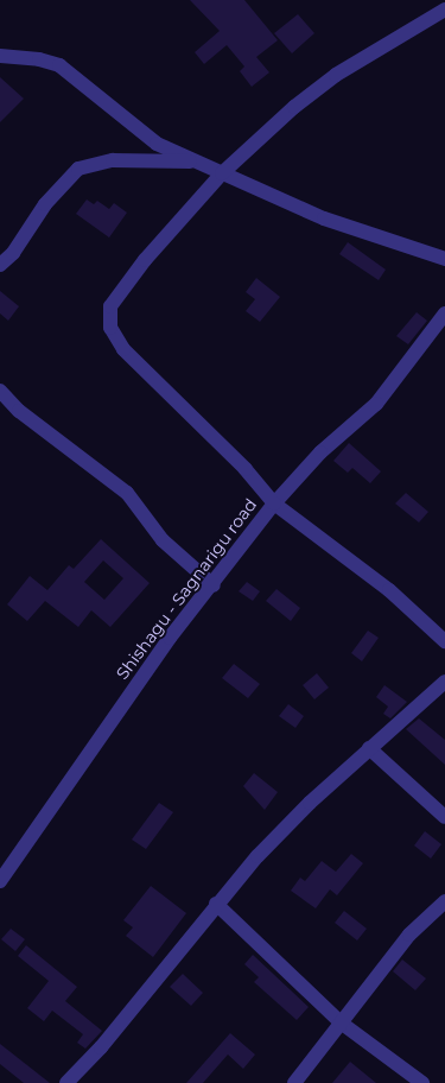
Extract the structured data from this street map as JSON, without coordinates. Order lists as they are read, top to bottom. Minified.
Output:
{"streets":{"street":["Shishagu - Sagnarigu road"]}}
